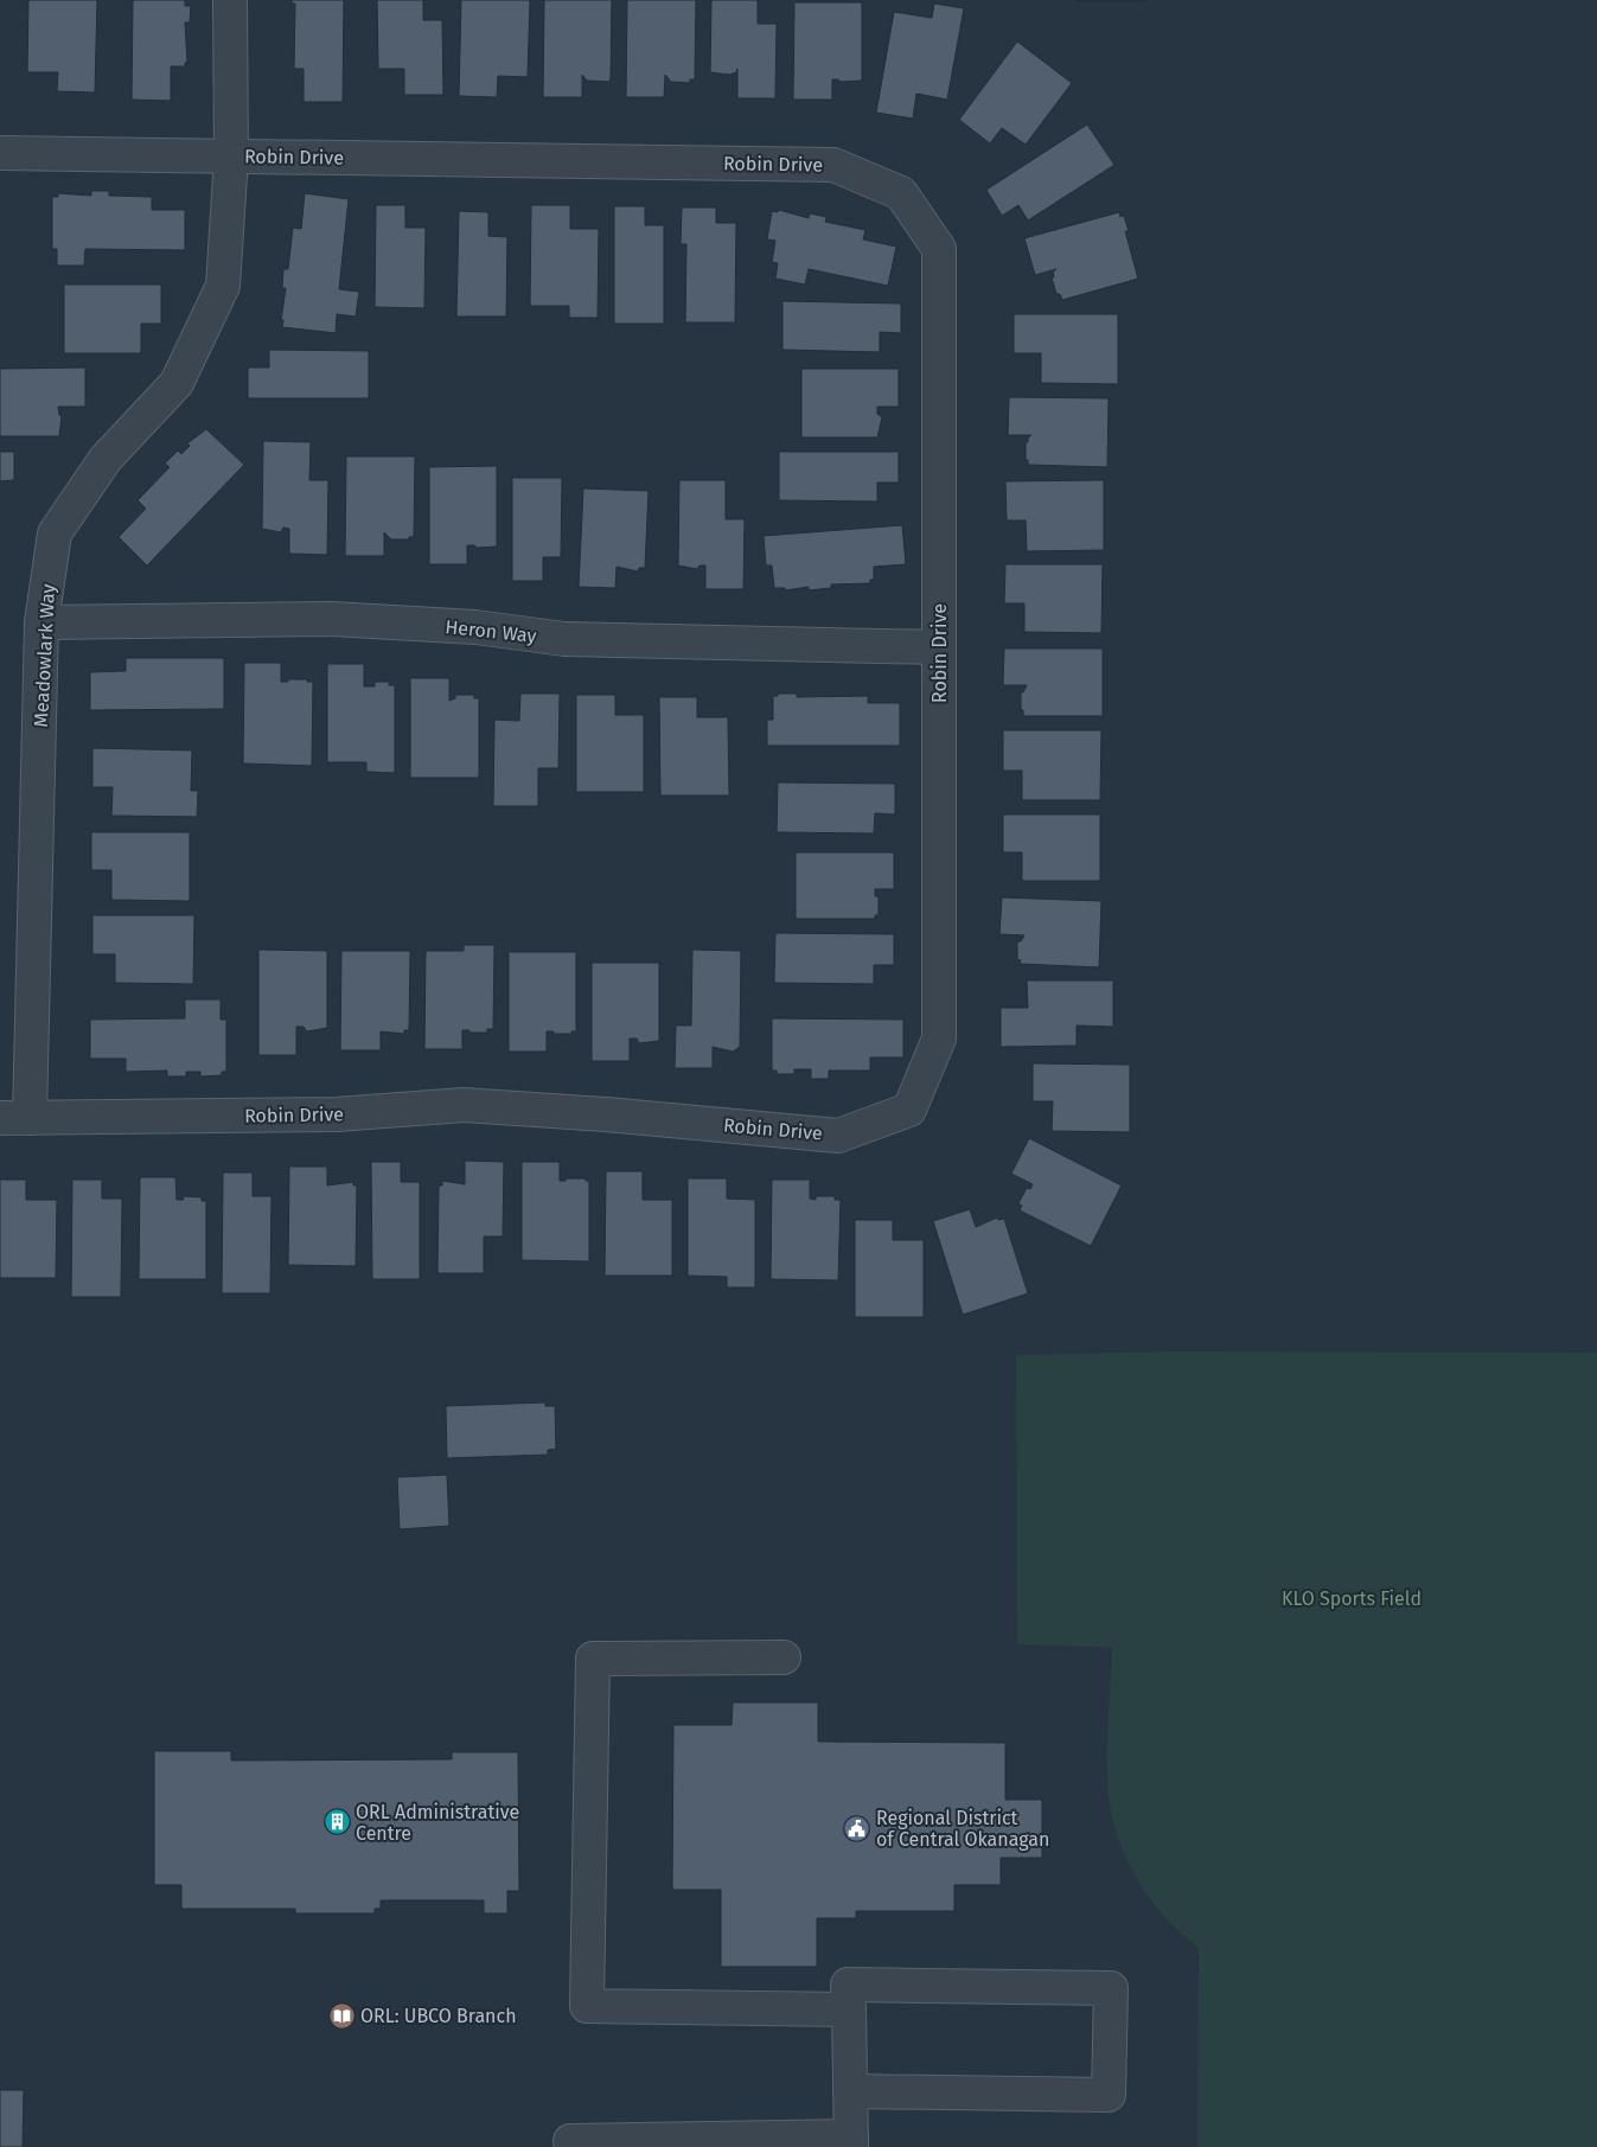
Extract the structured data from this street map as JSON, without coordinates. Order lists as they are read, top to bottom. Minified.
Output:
{"streets":{"street":["Robin Drive","Heron Way","Meadowlark Way"]},"crossings":[["Robin Drive","Heron Way"],["Robin Drive","Meadowlark Way"],["Heron Way","Meadowlark Way"]],"parks":["KLO Sports Field"],"places":{"building":["ORL Administrative Centre"],"public building":["Regional District of Central Okanagan"],"library":["ORL: UBCO Branch"]}}
